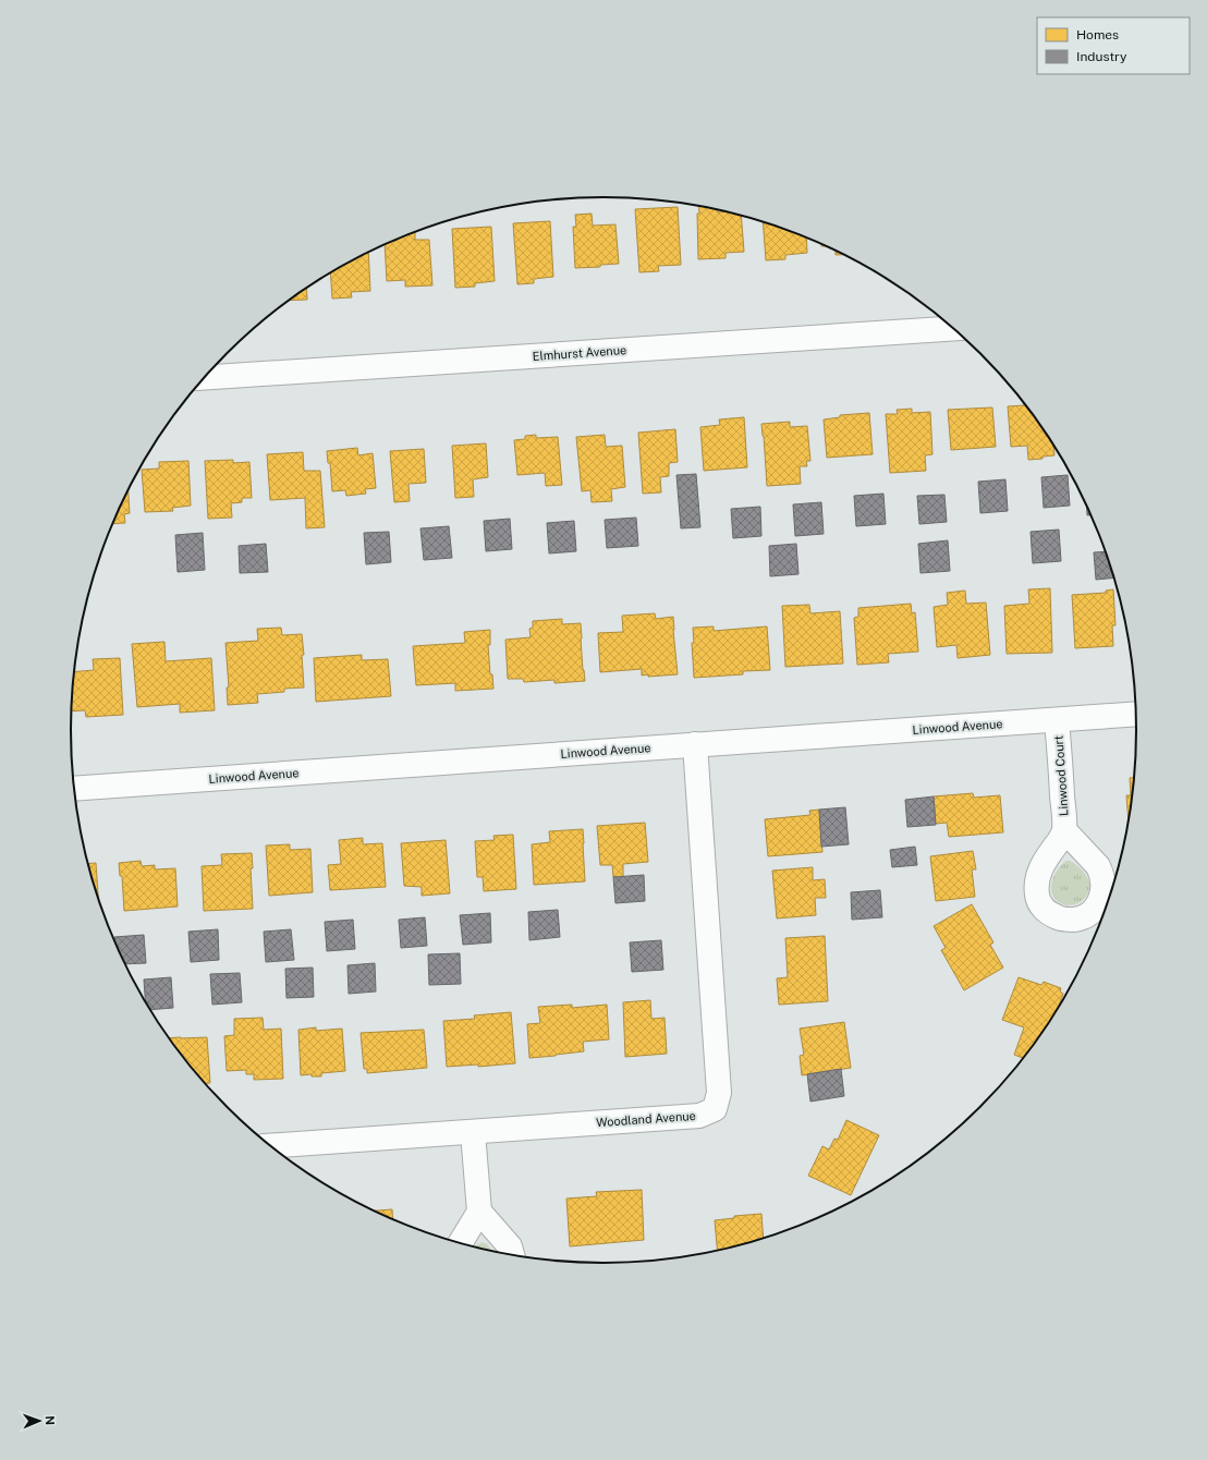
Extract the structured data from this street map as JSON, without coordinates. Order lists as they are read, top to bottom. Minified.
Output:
{"streets":{"street":["Elmhurst Avenue","Linwood Avenue","Linwood Court","Woodland Avenue"]},"crossings":[["Linwood Avenue","Linwood Court"],["Linwood Avenue","Woodland Avenue"]],"legend":["Homes","Industry"],"north":"right"}
